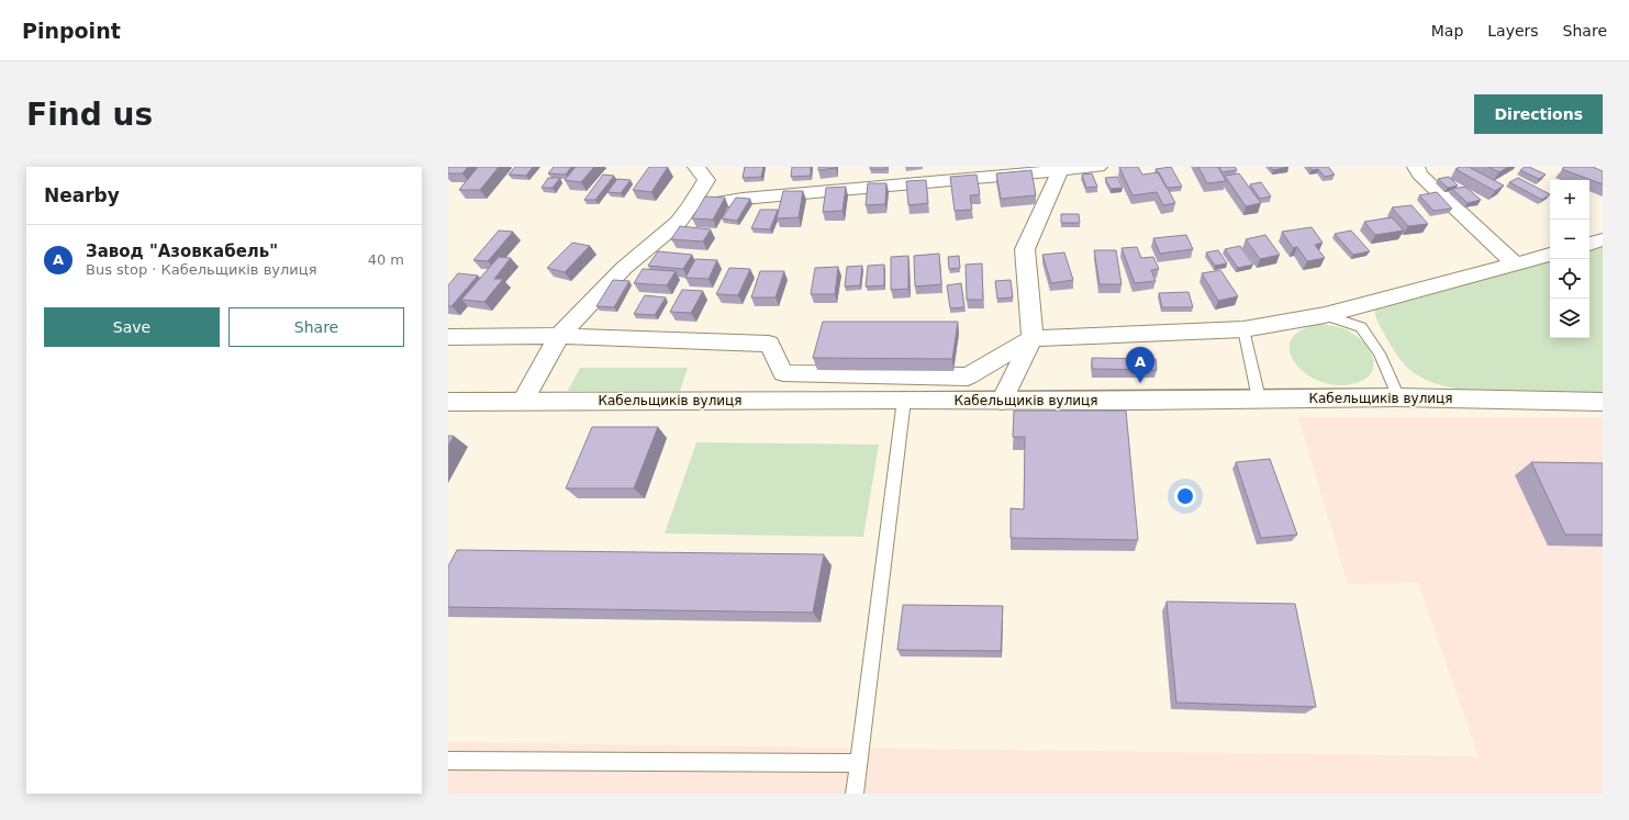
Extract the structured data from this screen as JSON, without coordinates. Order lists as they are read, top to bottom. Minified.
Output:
{"streets":{"street":["Кабельщиків вулиця"]},"page":{"header":"Pinpoint","nav":["Map","Layers","Share"],"buttons":["Directions",["Save","Share"]],"title":"Find us","heading":"Nearby","map_buttons":["+","−"],"list":[{"mark":"A","name":"Завод \"Азовкабель\"","note":"Bus stop · Кабельщиків вулиця","value":"40 m"}],"pins":"A"}}
